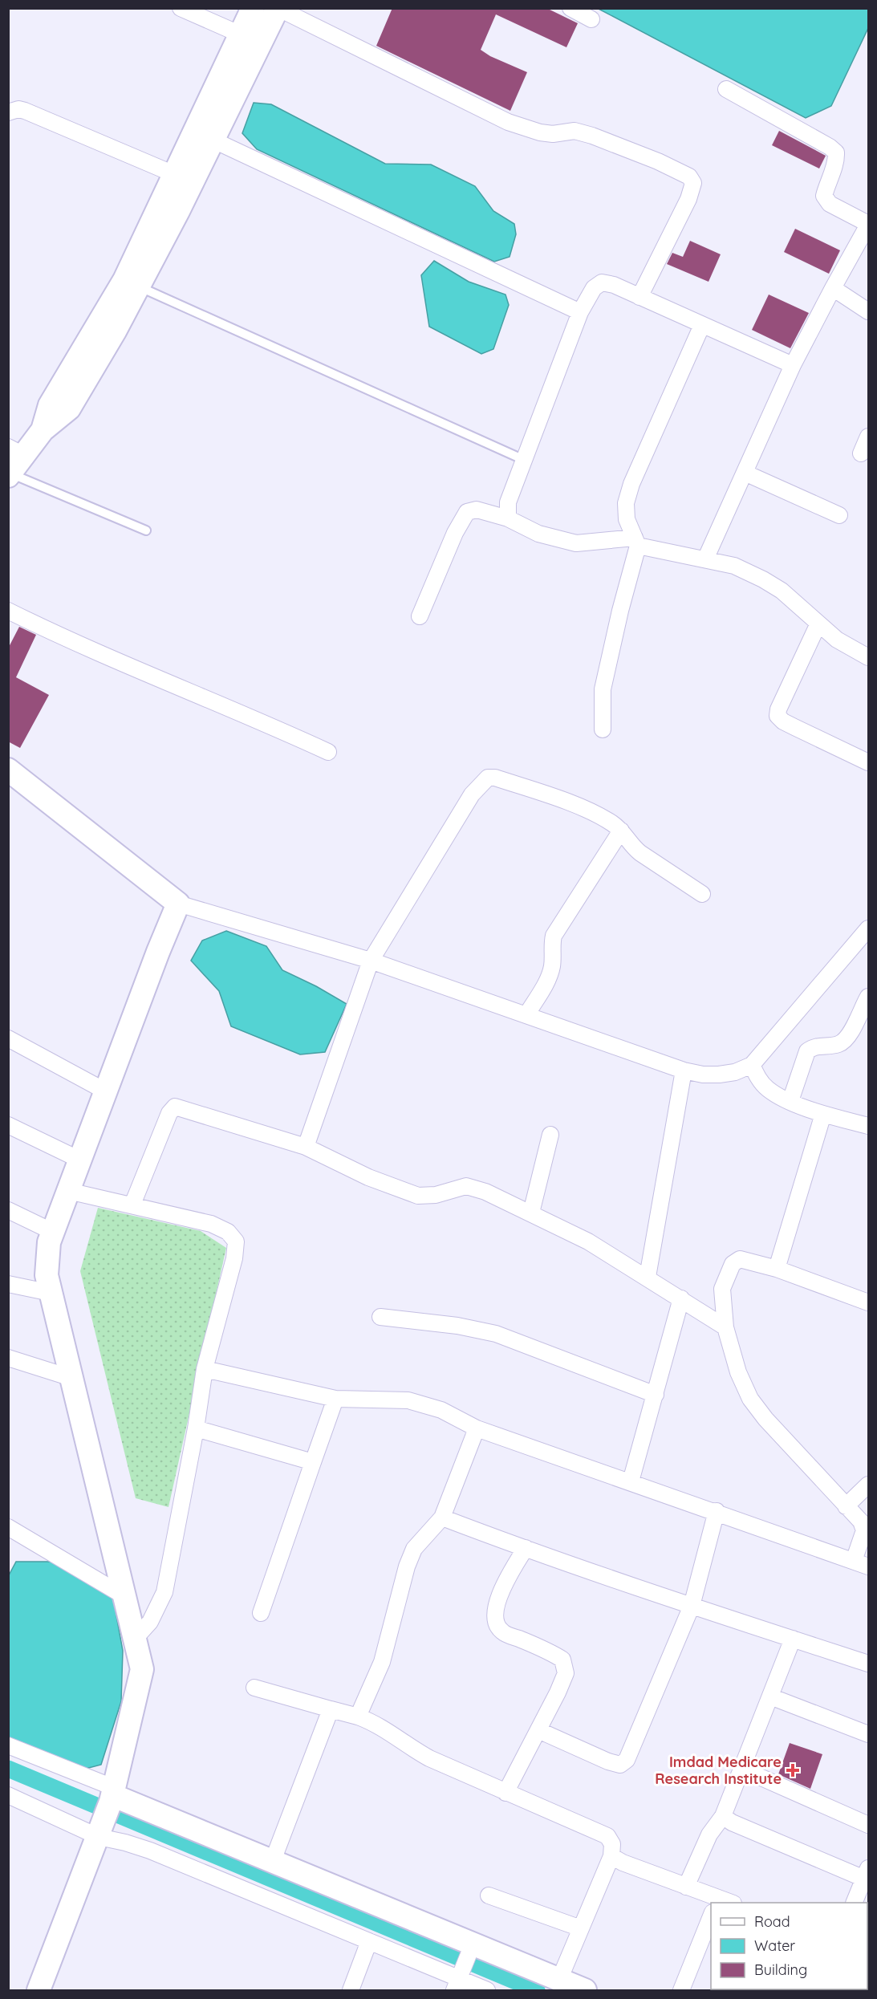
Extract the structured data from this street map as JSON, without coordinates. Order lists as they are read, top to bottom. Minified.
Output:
{"places":{"health":["Imdad Medicare Research Institute"]},"legend":["Road","Water","Building"]}
